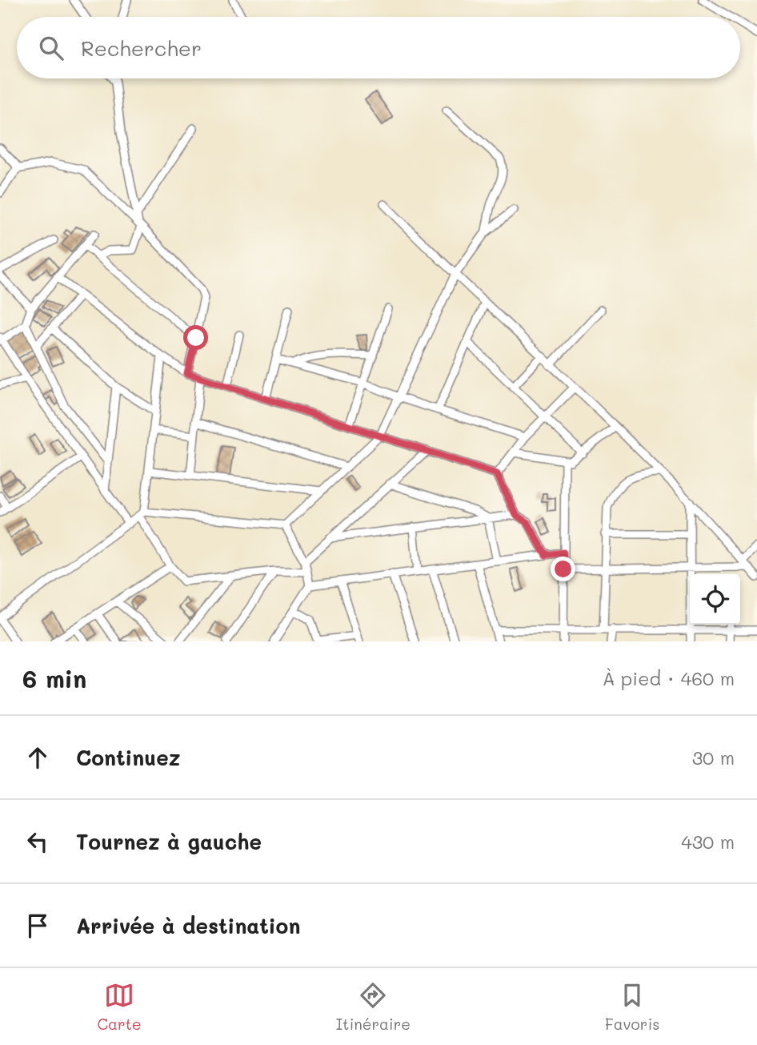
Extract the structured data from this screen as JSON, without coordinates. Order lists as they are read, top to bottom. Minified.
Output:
{"page":{"search":"Rechercher","heading":["6 min","À pied · 460 m"],"list":[["Continuez","30 m"],["Tournez à gauche","430 m"],"Arrivée à destination"],"nav":["Carte","Itinéraire","Favoris"]}}
